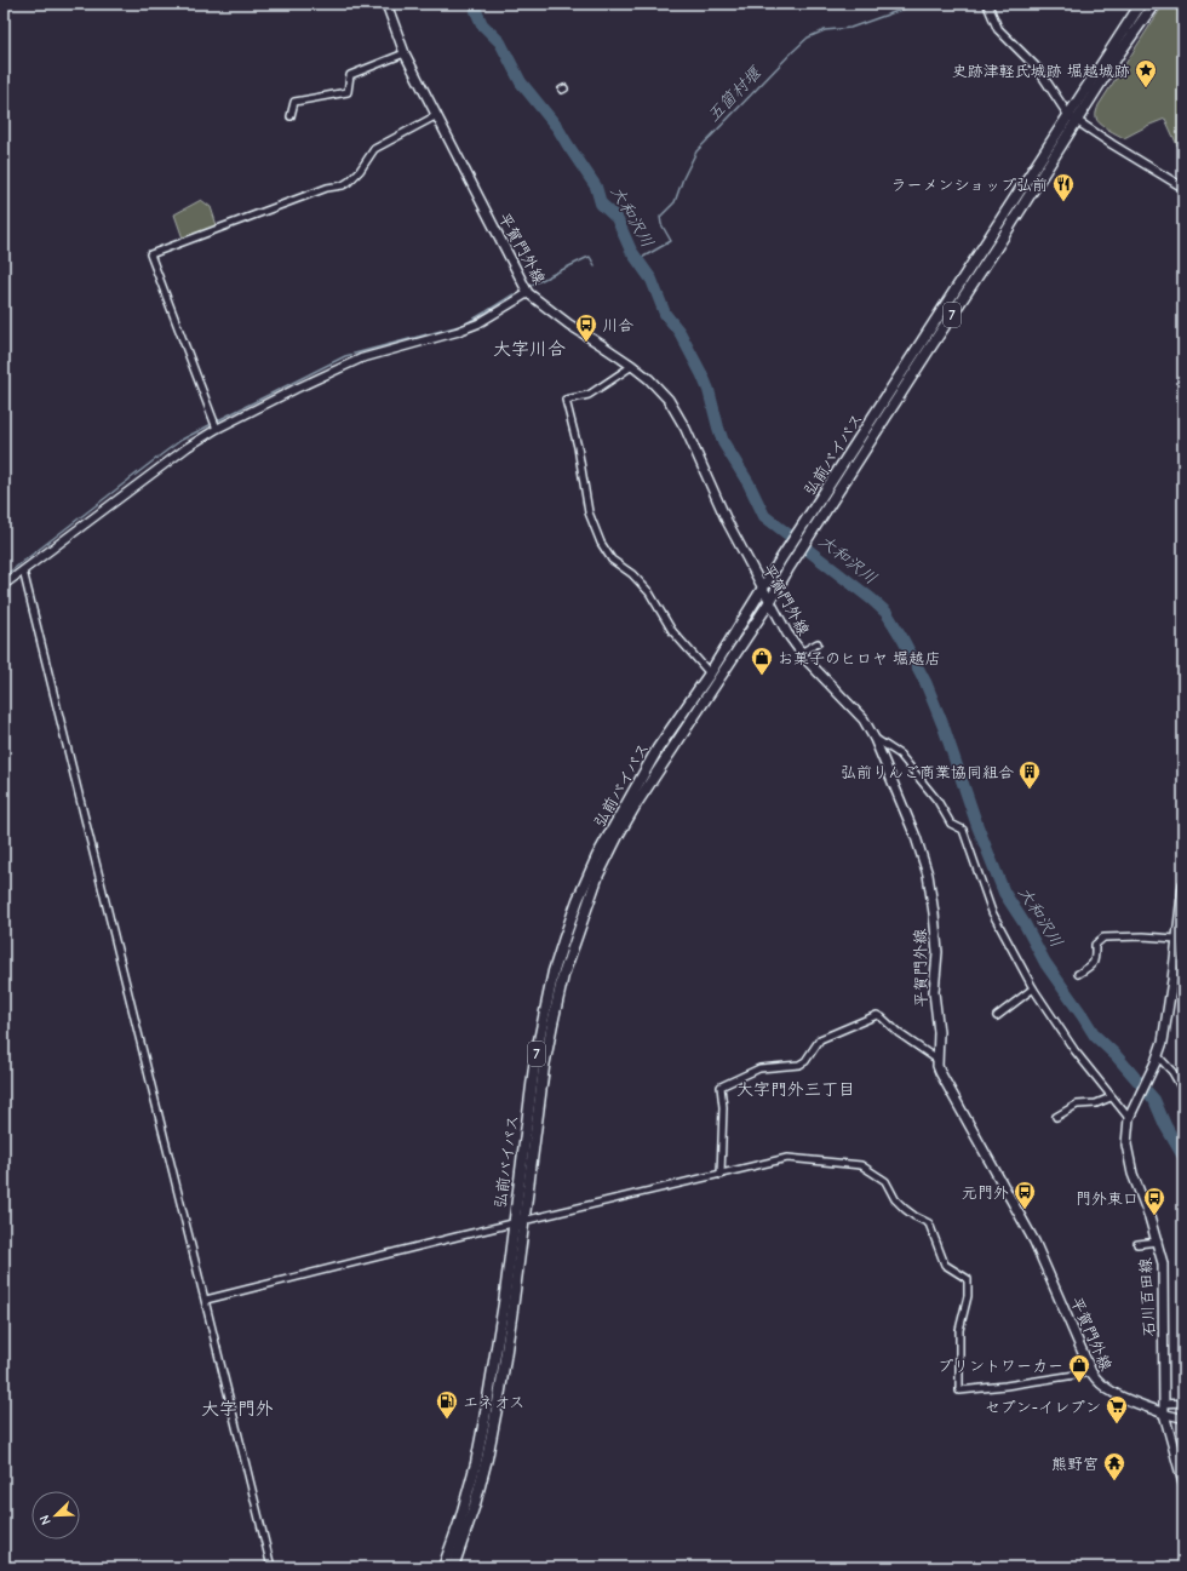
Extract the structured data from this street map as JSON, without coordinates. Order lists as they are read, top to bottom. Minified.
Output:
{"streets":{"highway":["7","弘前バイパス"],"main road":["平賀門外線","石川百田線"]},"crossings":[["平賀門外線","弘前バイパス"],["平賀門外線","石川百田線"],["7","弘前バイパス"]],"districts":["大字川合","大字門外三丁目","大字門外"],"water":["五箇村堰","大和沢川"],"places":{"place":["史跡津軽氏城跡 堀越城跡"],"restaurant":["ラーメンショップ弘前"],"bus stop":["川合","元門外","門外東口"],"shop":["お菓子のヒロヤ 堀越店","プリントワーカー"],"building":["弘前りんご商業協同組合"],"fuel station":["エネオス"],"supermarket":["セブン-イレブン"],"temple":["熊野宮"]},"north":"bottom left"}
